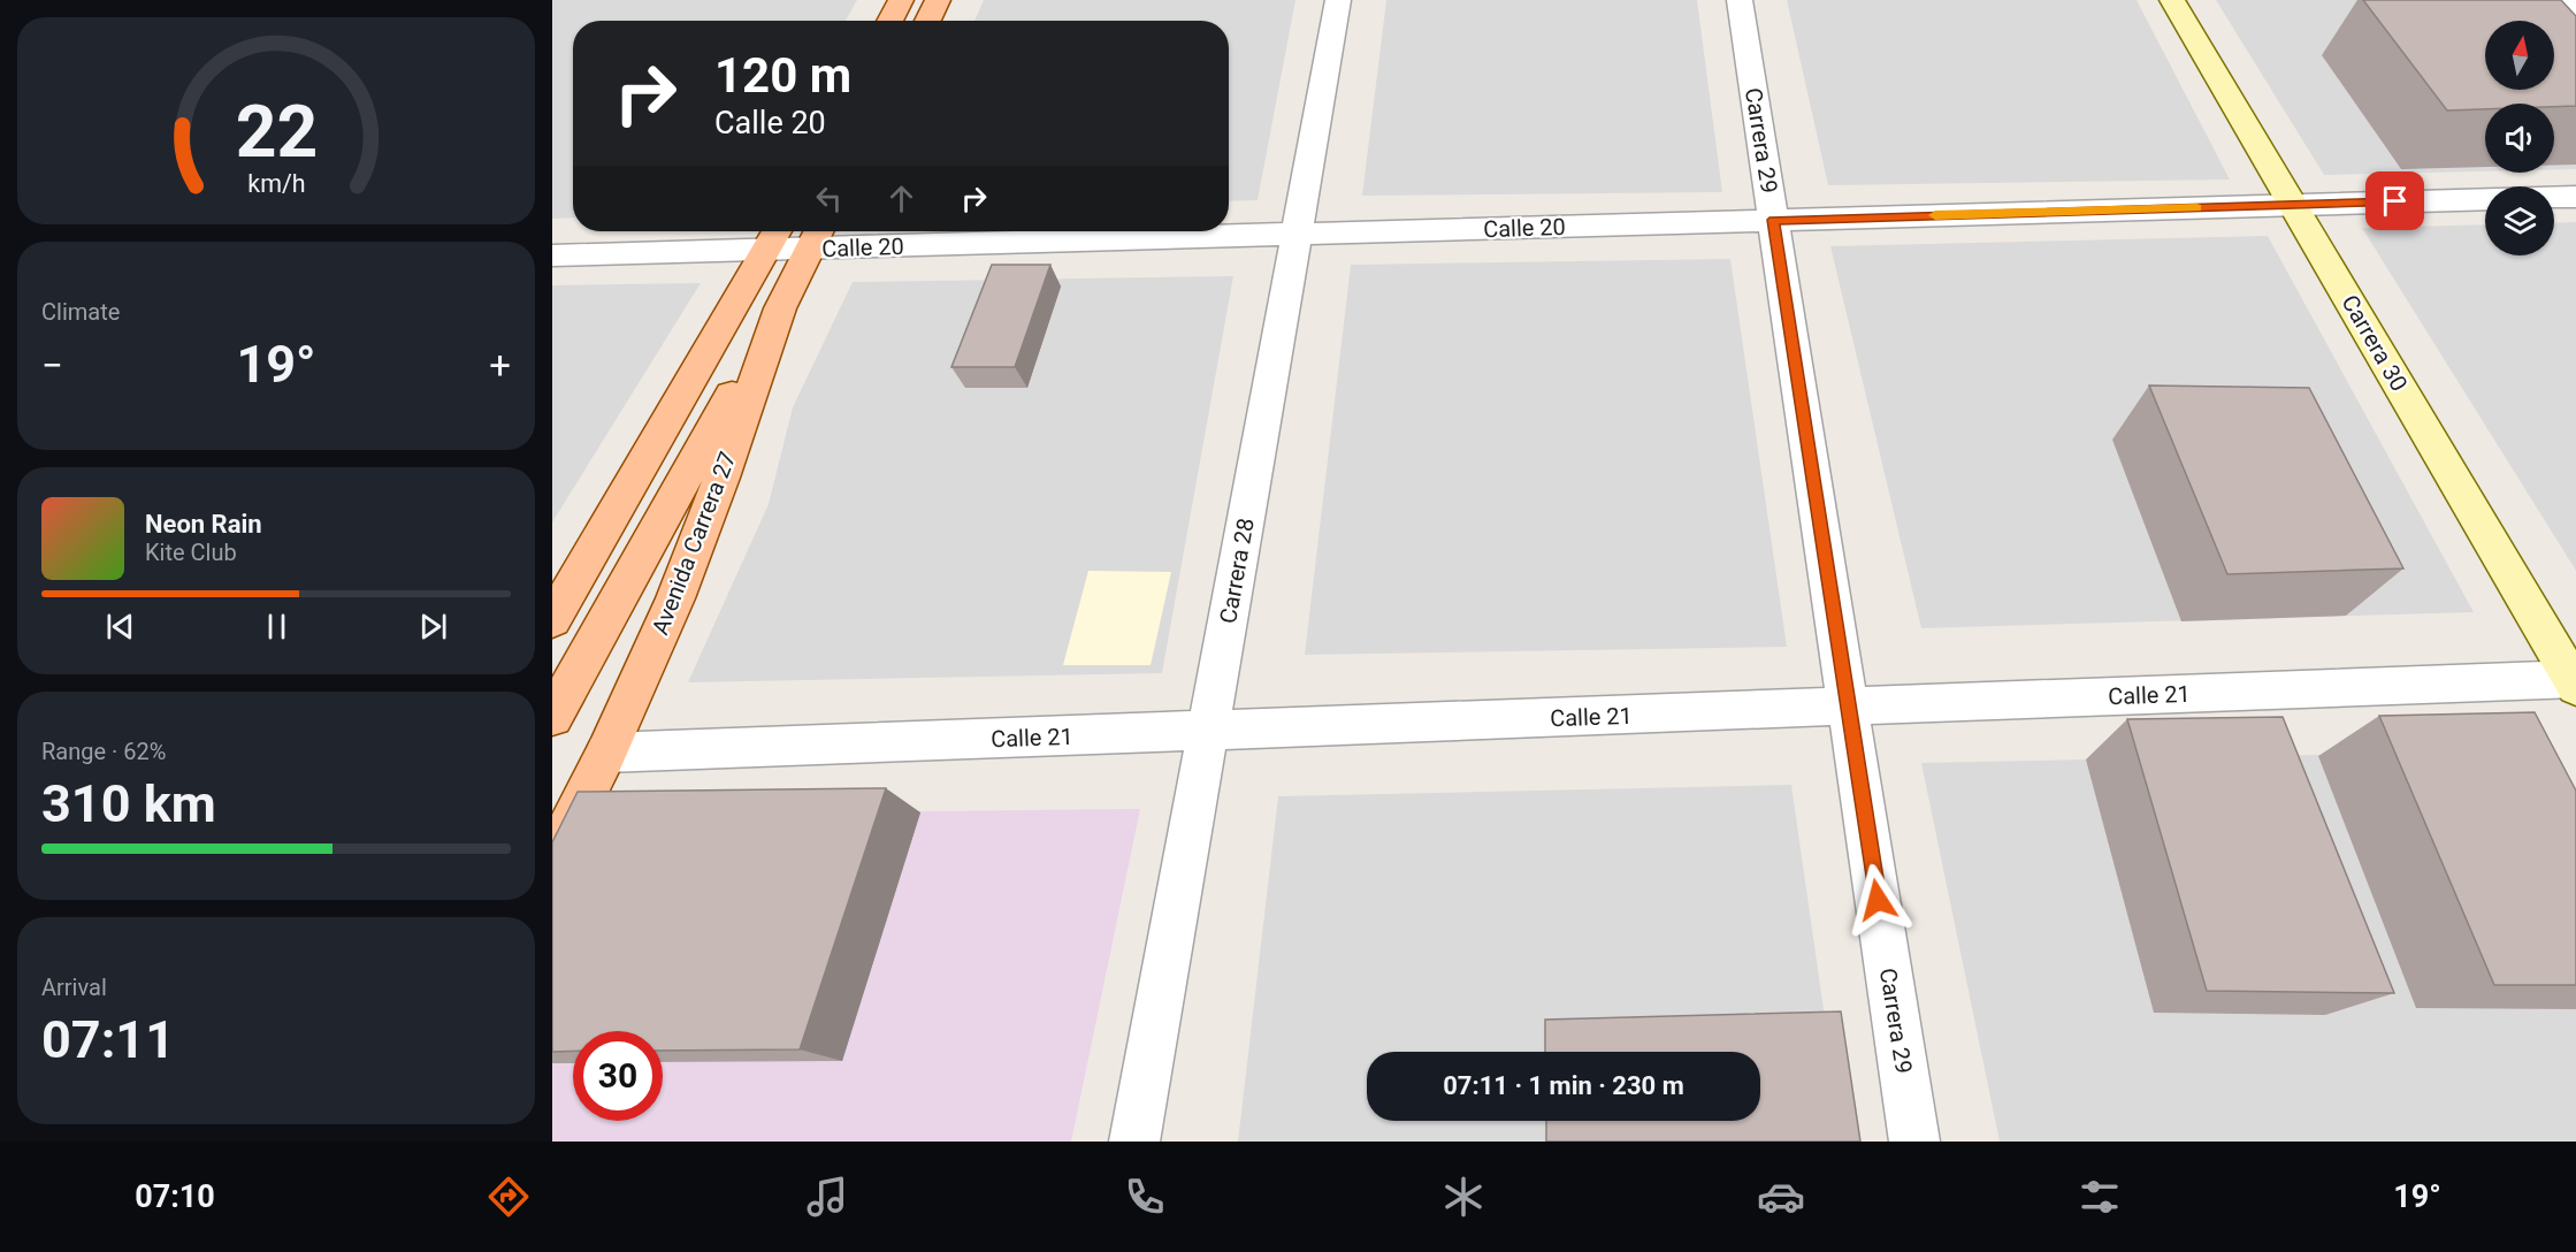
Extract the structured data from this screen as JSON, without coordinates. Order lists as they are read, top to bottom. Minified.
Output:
{"streets":{"main road":["Avenida Carrera 27"],"street":["Carrera 29","Calle 20","Carrera 30","Carrera 28","Calle 21"]},"crossings":[["Carrera 29","Calle 20"],["Carrera 29","Calle 21"],["Calle 20","Carrera 30"],["Calle 20","Avenida Carrera 27"],["Calle 20","Carrera 28"],["Carrera 30","Calle 21"],["Avenida Carrera 27","Calle 21"],["Carrera 28","Calle 21"]],"north":"top","page":{"turn":["120 m","Calle 20"],"tile":["Climate",["Range · 62%","310 km"],["Arrival","07:11"]],"heat":["−","19°","+"],"song":["Neon Rain","Kite Club"],"limit":"30","trip":"07:11 · 1 min · 230 m","tabs":["07:10","19°"],"gauge":["22","km/h"]}}
